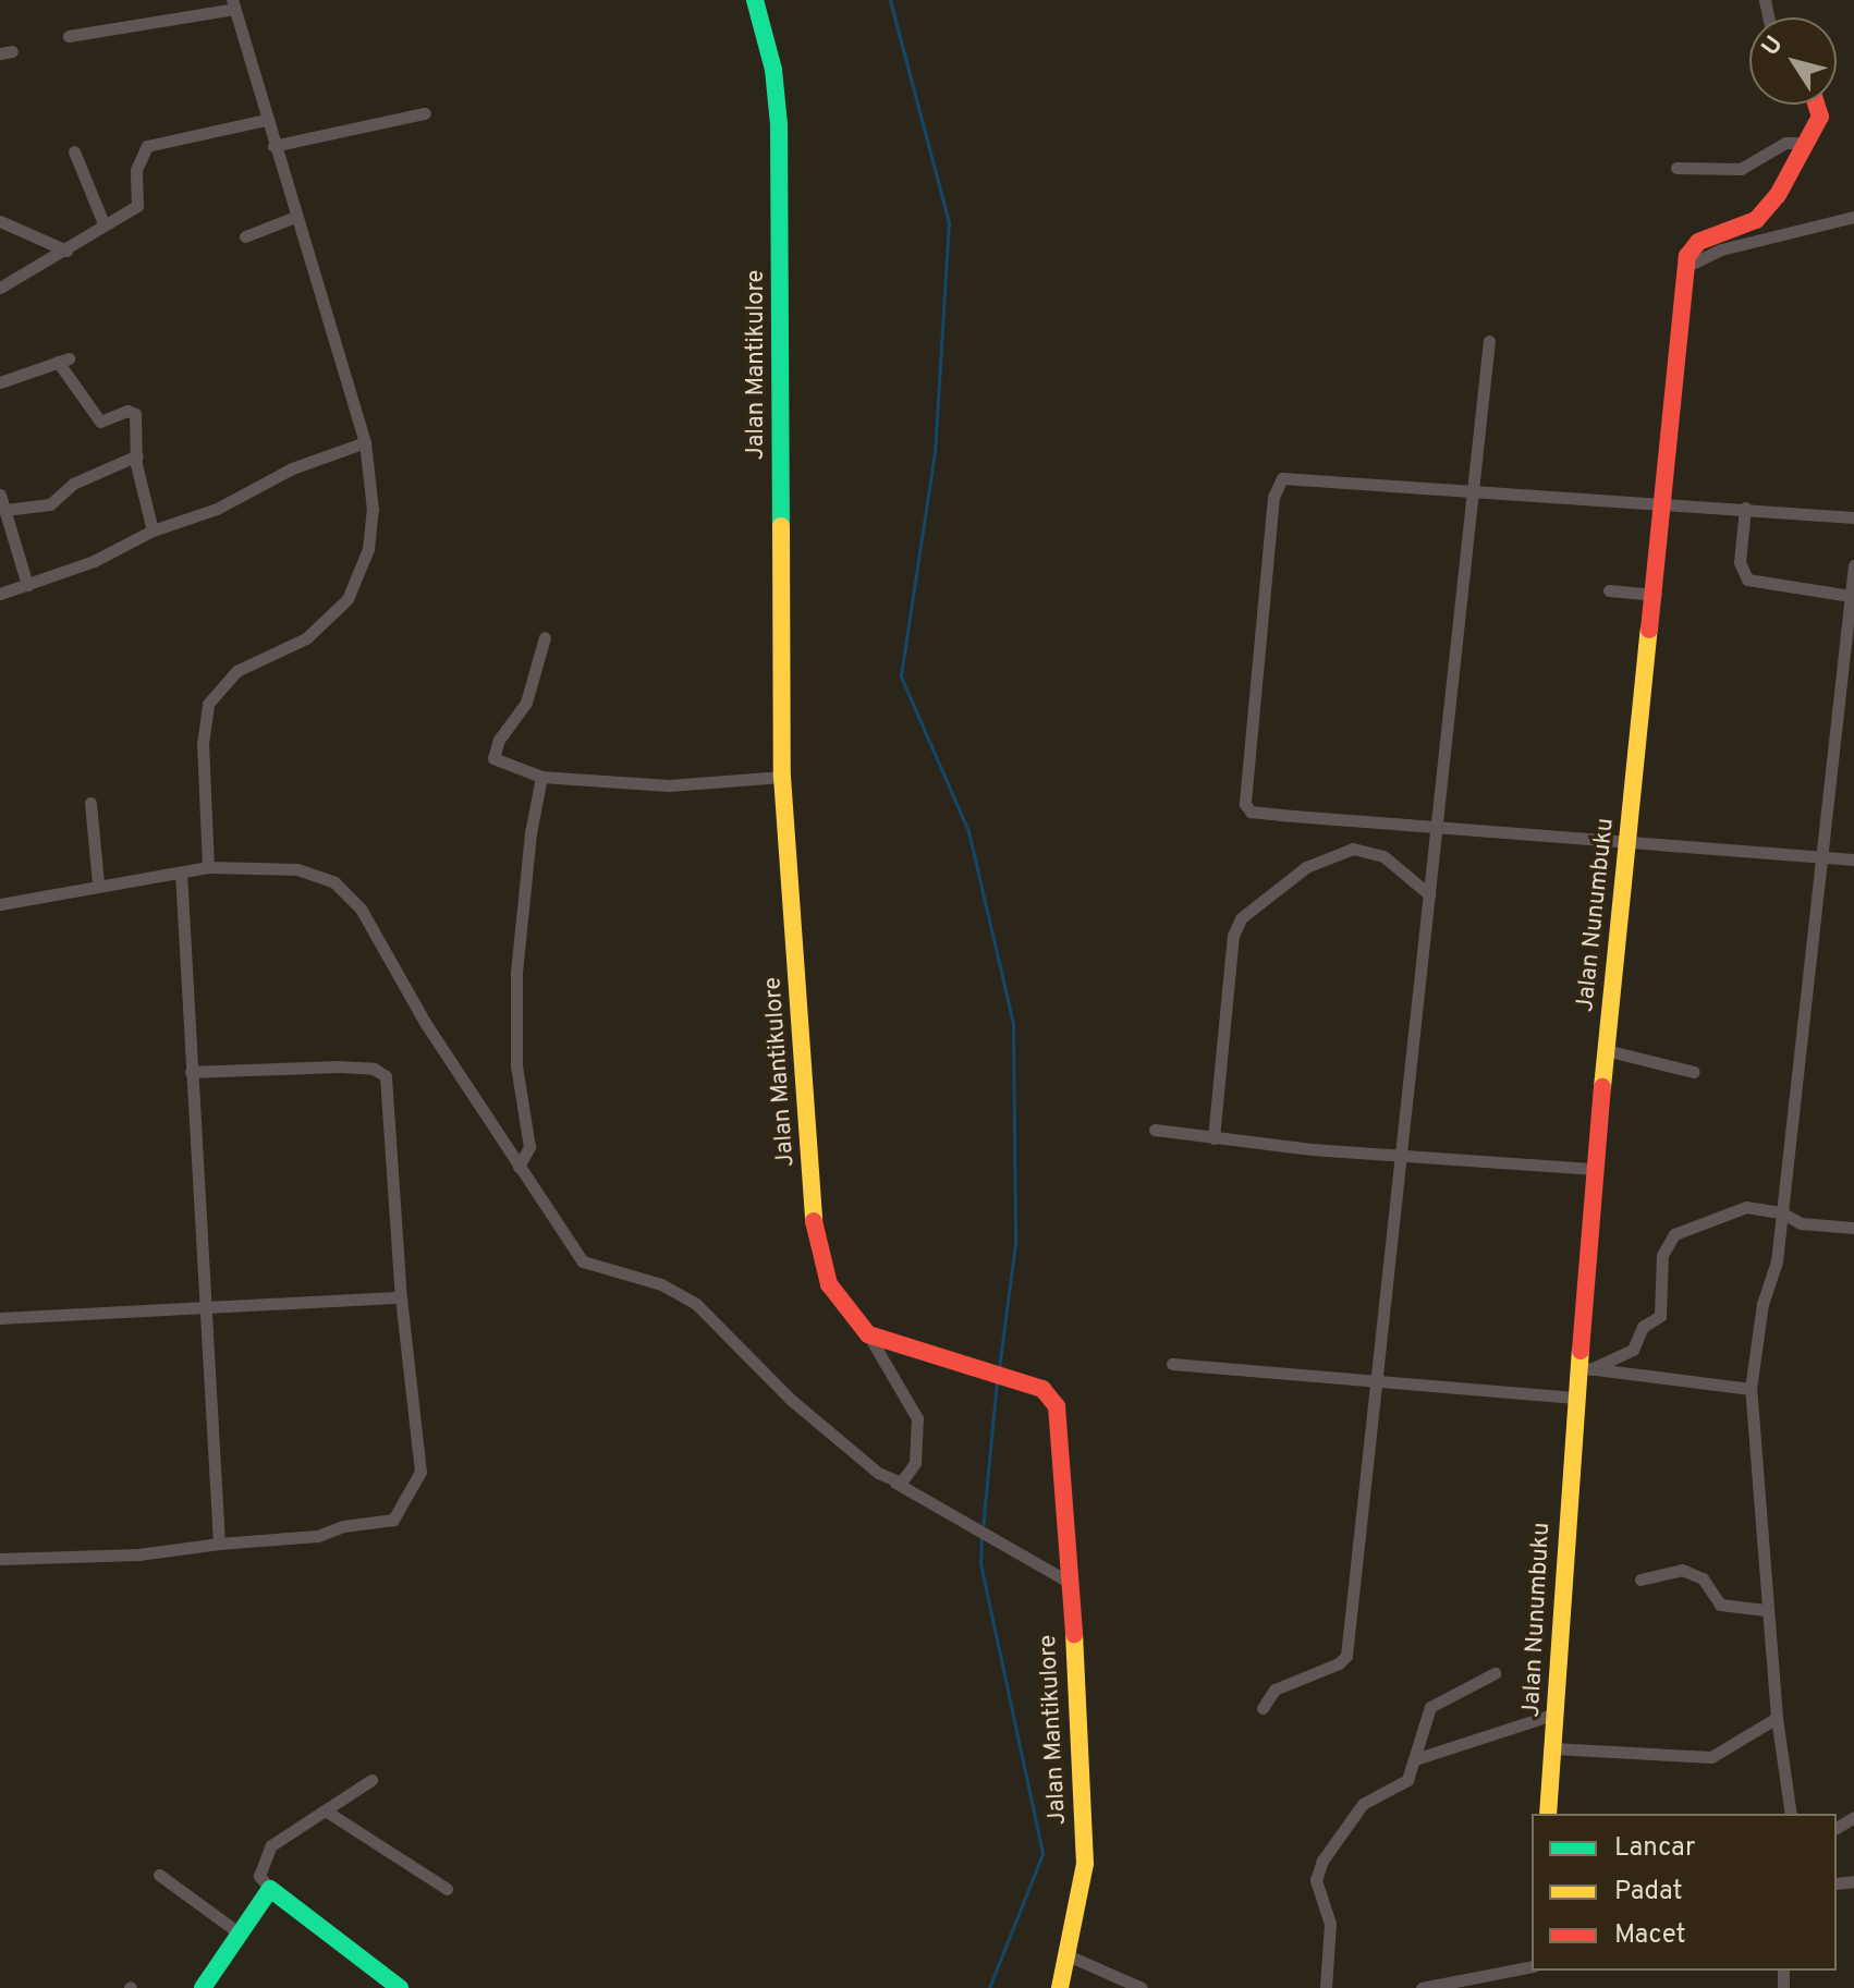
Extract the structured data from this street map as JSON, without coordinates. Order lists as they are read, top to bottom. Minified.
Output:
{"streets":{"street":["Jalan Mantikulore","Jalan Nunumbuku"]},"legend":["Lancar","Padat","Macet"],"north":"top left"}
